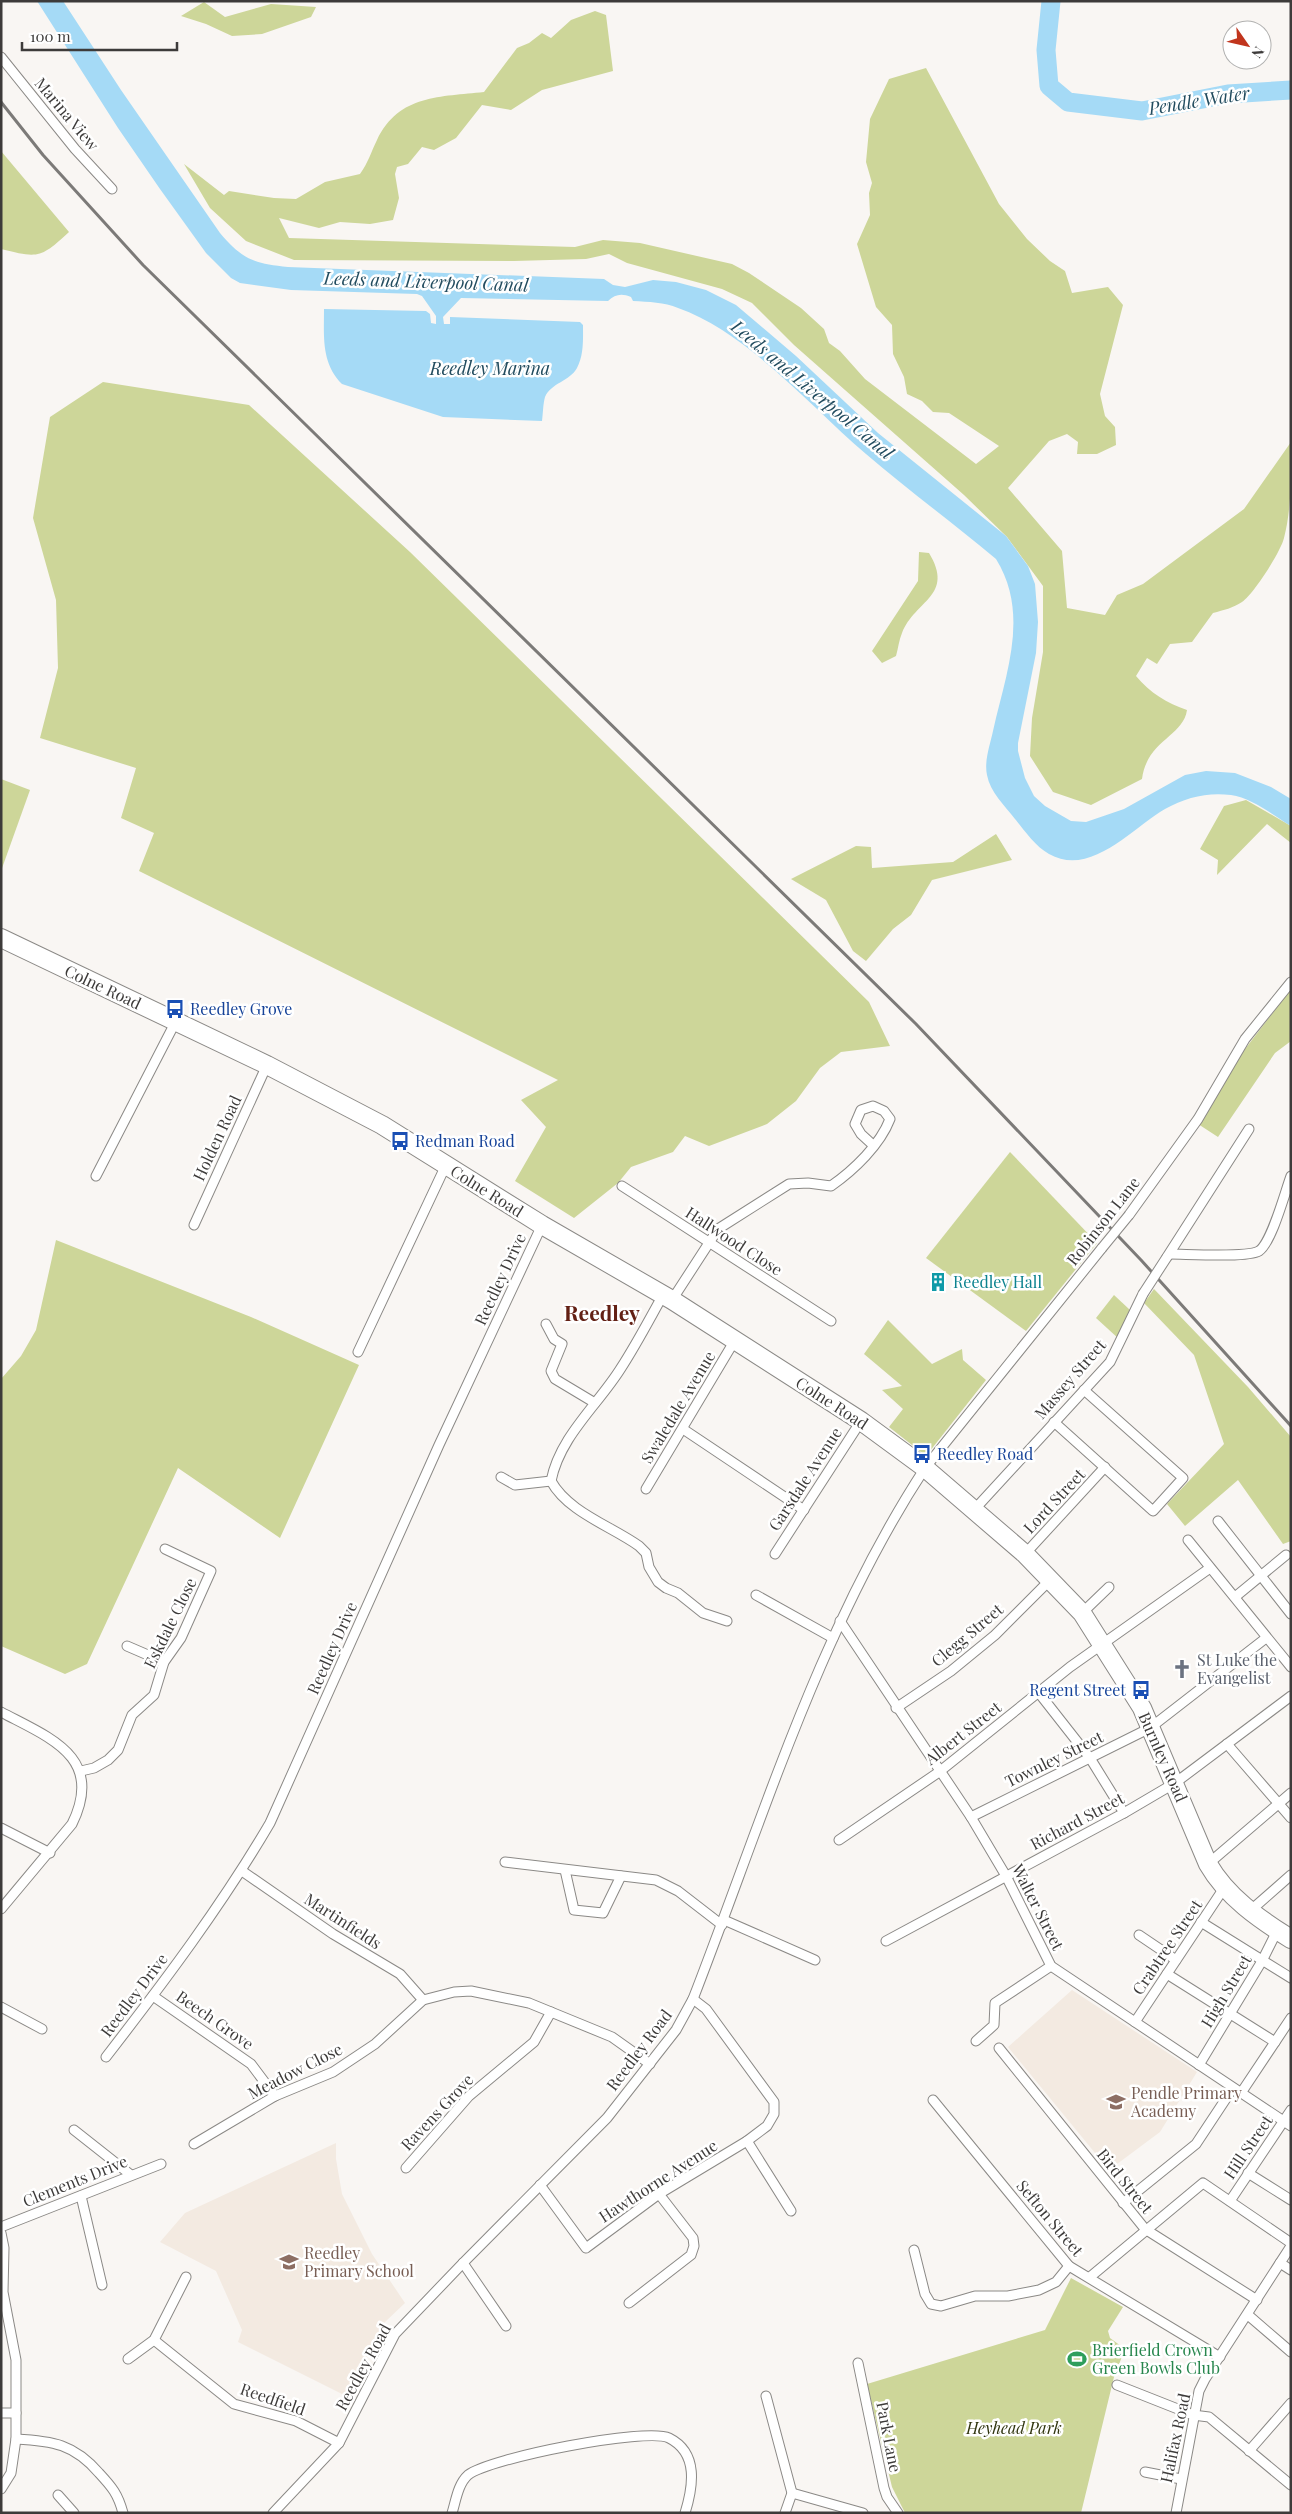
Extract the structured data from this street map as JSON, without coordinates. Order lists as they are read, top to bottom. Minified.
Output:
{"streets":{"highway":["Colne Road","Burnley Road"],"street":["Marina View","Holden Road","Robinson Lane","Hallwood Close","Reedley Drive","Massey Street","Swaledale Avenue","Garsdale Avenue","Lord Street","Eskdale Close","Clegg Street","Albert Street","Townley Street","Richard Street","Walter Street","Martinfields","Crabtree Street","High Street","Beech Grove","Reedley Road","Meadow Close","Ravens Grove","Hill Street","Clements Drive","Hawthorne Avenue","Bird Street","Sefton Street","Reedfield","Park Lane","Halifax Road"]},"crossings":[["Colne Road","Holden Road"],["Colne Road","Robinson Lane"],["Colne Road","Reedley Drive"],["Colne Road","Swaledale Avenue"],["Colne Road","Garsdale Avenue"],["Colne Road","Burnley Road"],["Colne Road","Reedley Road"],["Robinson Lane","Burnley Road"],["Robinson Lane","Reedley Road"],["Reedley Drive","Martinfields"],["Reedley Drive","Beech Grove"],["Massey Street","Burnley Road"],["Lord Street","Burnley Road"],["Clegg Street","Burnley Road"],["Clegg Street","Walter Street"],["Albert Street","Burnley Road"],["Albert Street","Walter Street"],["Burnley Road","Townley Street"],["Burnley Road","Richard Street"],["Burnley Road","Crabtree Street"],["Burnley Road","High Street"],["Burnley Road","Reedley Road"],["Townley Street","Walter Street"],["Richard Street","Walter Street"],["Walter Street","Crabtree Street"],["Walter Street","High Street"],["Walter Street","Reedley Road"],["Walter Street","Hill Street"],["Martinfields","Meadow Close"],["Beech Grove","Meadow Close"],["Reedley Road","Meadow Close"],["Reedley Road","Hawthorne Avenue"],["Reedley Road","Reedfield"],["Meadow Close","Ravens Grove"],["Bird Street","Halifax Road"],["Sefton Street","Halifax Road"]],"districts":["Reedley"],"water":["Pendle Water","Leeds and Liverpool Canal","Reedley Marina"],"parks":["Heyhead Park"],"places":{"bus stop":["Reedley Grove","Redman Road","Reedley Road","Regent Street"],"building":["Reedley Hall"],"church":["St Luke the Evangelist"],"school or university":["Pendle Primary Academy","Reedley Primary School"],"sports":["Brierfield Crown Green Bowls Club"]},"scale_bar":"100 m","north":"bottom right"}
